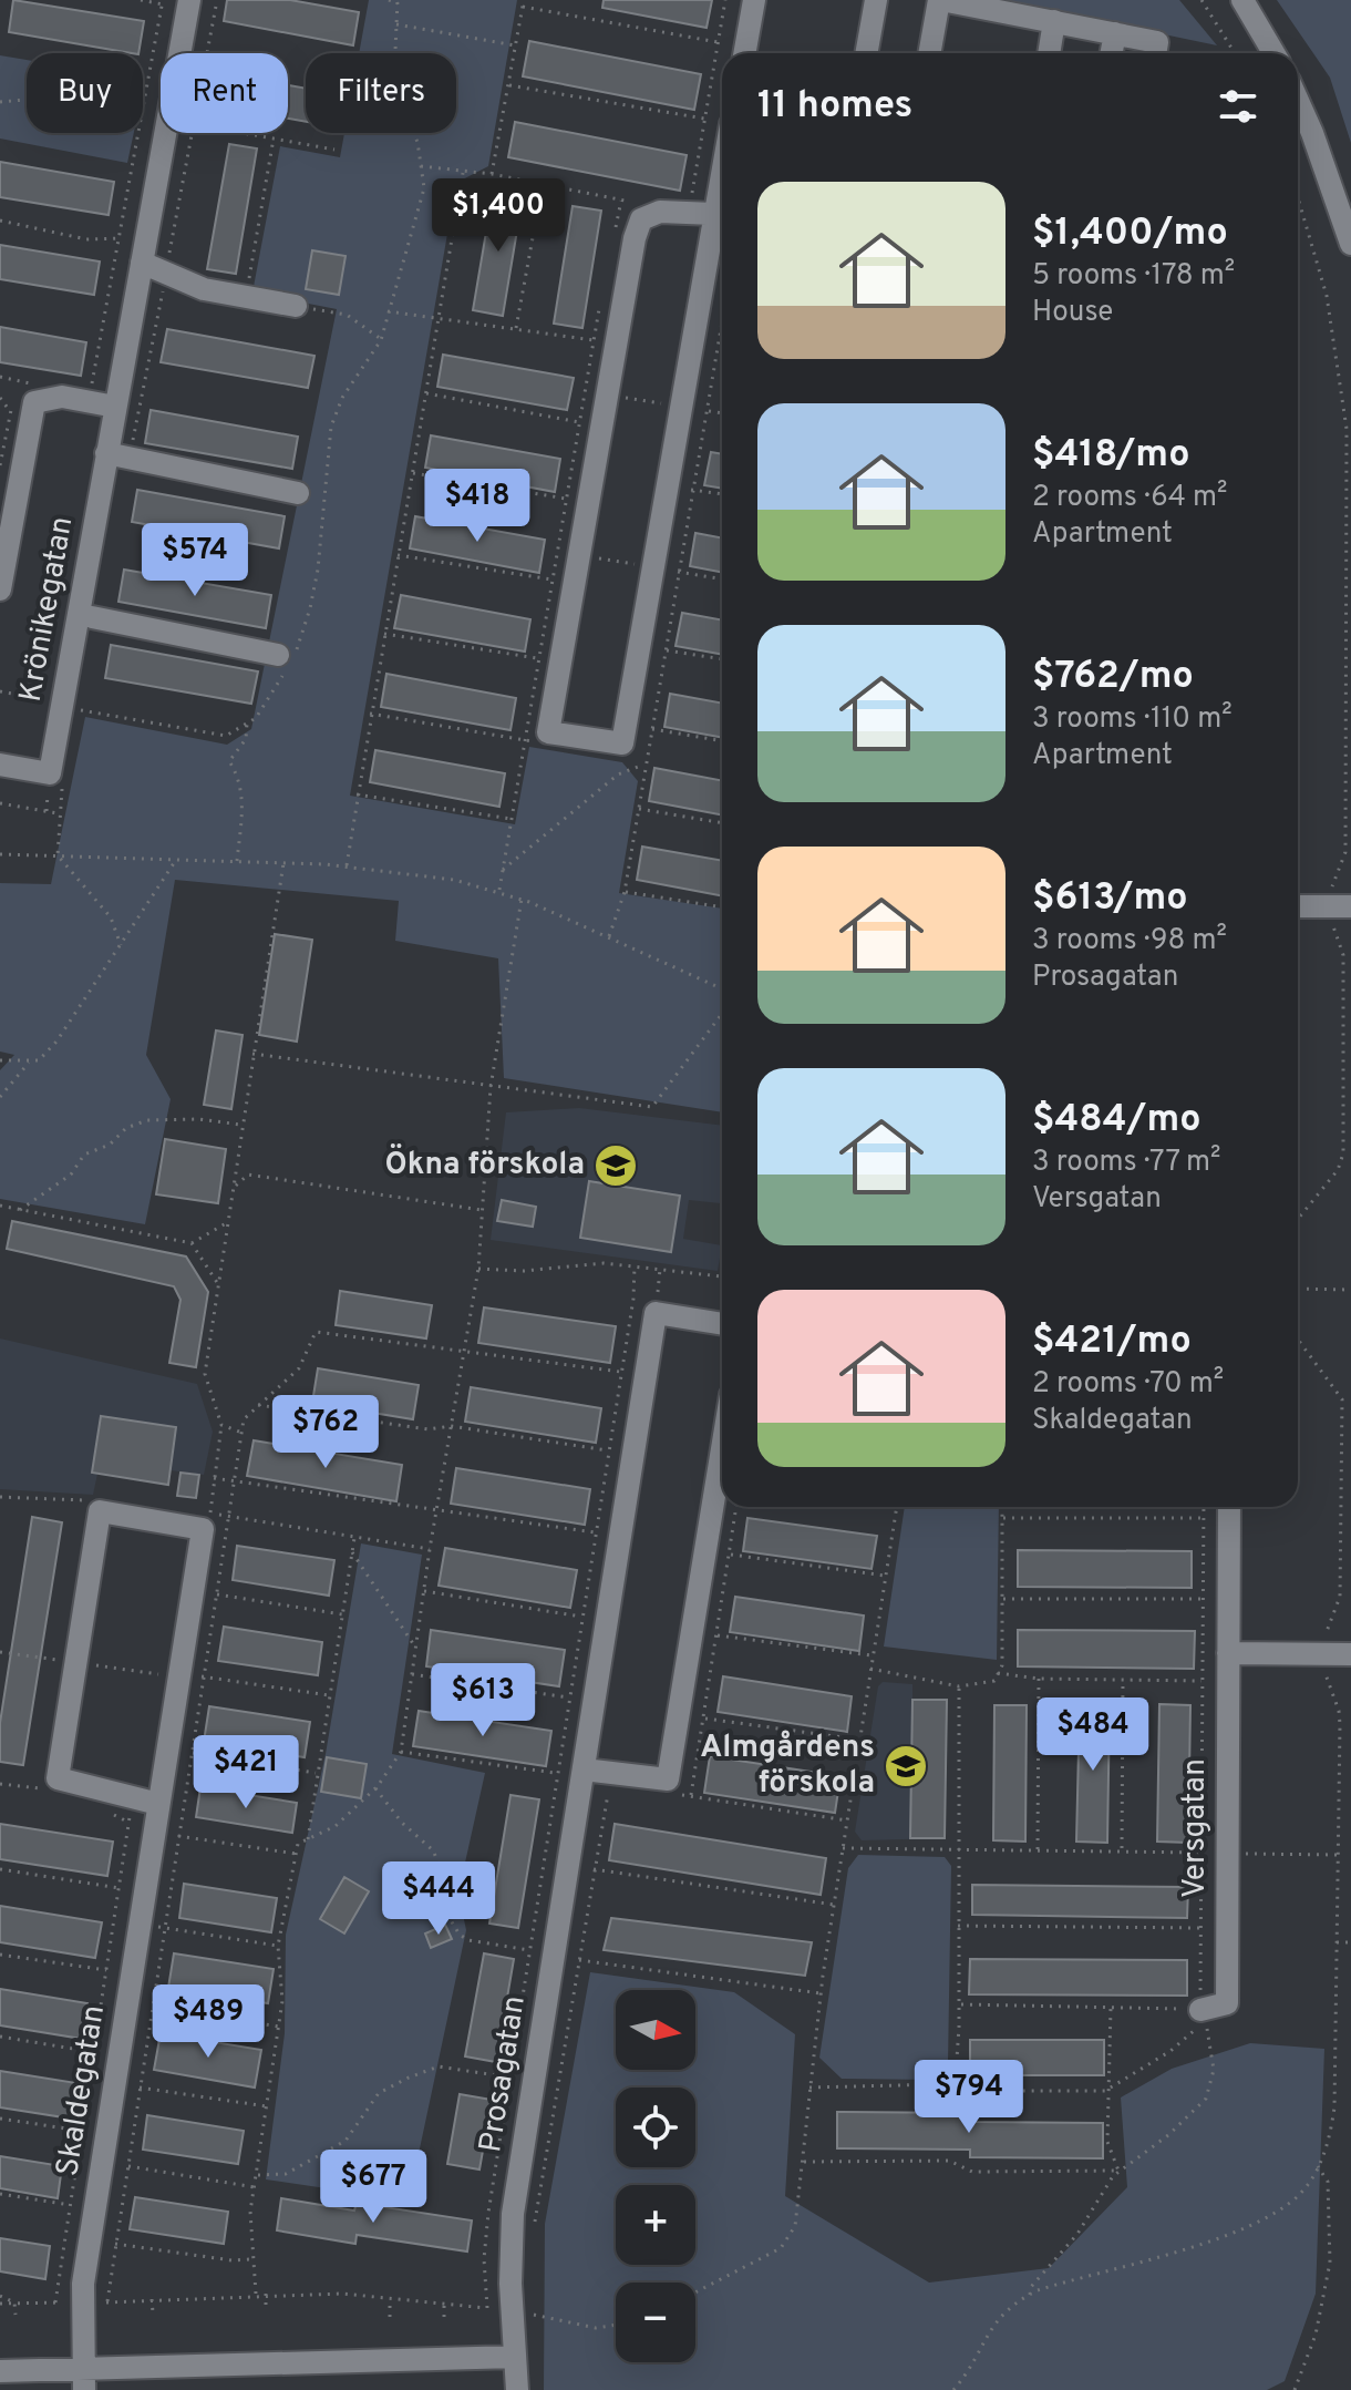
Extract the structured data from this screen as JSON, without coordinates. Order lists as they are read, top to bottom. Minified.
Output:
{"streets":{"street":["Krönikegatan","Versgatan","Prosagatan","Skaldegatan"]},"places":{"school or university":["Ökna förskola","Almgårdens förskola"]},"north":"right","page":{"chip":["Buy","Rent","Filters"],"heading":"11 homes","list":[{"name":"$1,400/mo","note":"5 rooms · 178 m² · House"},{"name":"$418/mo","note":"2 rooms · 64 m² · Apartment"},{"name":"$762/mo","note":"3 rooms · 110 m² · Apartment"},{"name":"$613/mo","note":"3 rooms · 98 m² · Prosagatan"},{"name":"$484/mo","note":"3 rooms · 77 m² · Versgatan"},{"name":"$421/mo","note":"2 rooms · 70 m² · Skaldegatan"}],"price":["$1,400","$418","$574","$762","$613","$484","$421","$444","$489","$794","$677"],"map_buttons":["+","−"]}}
